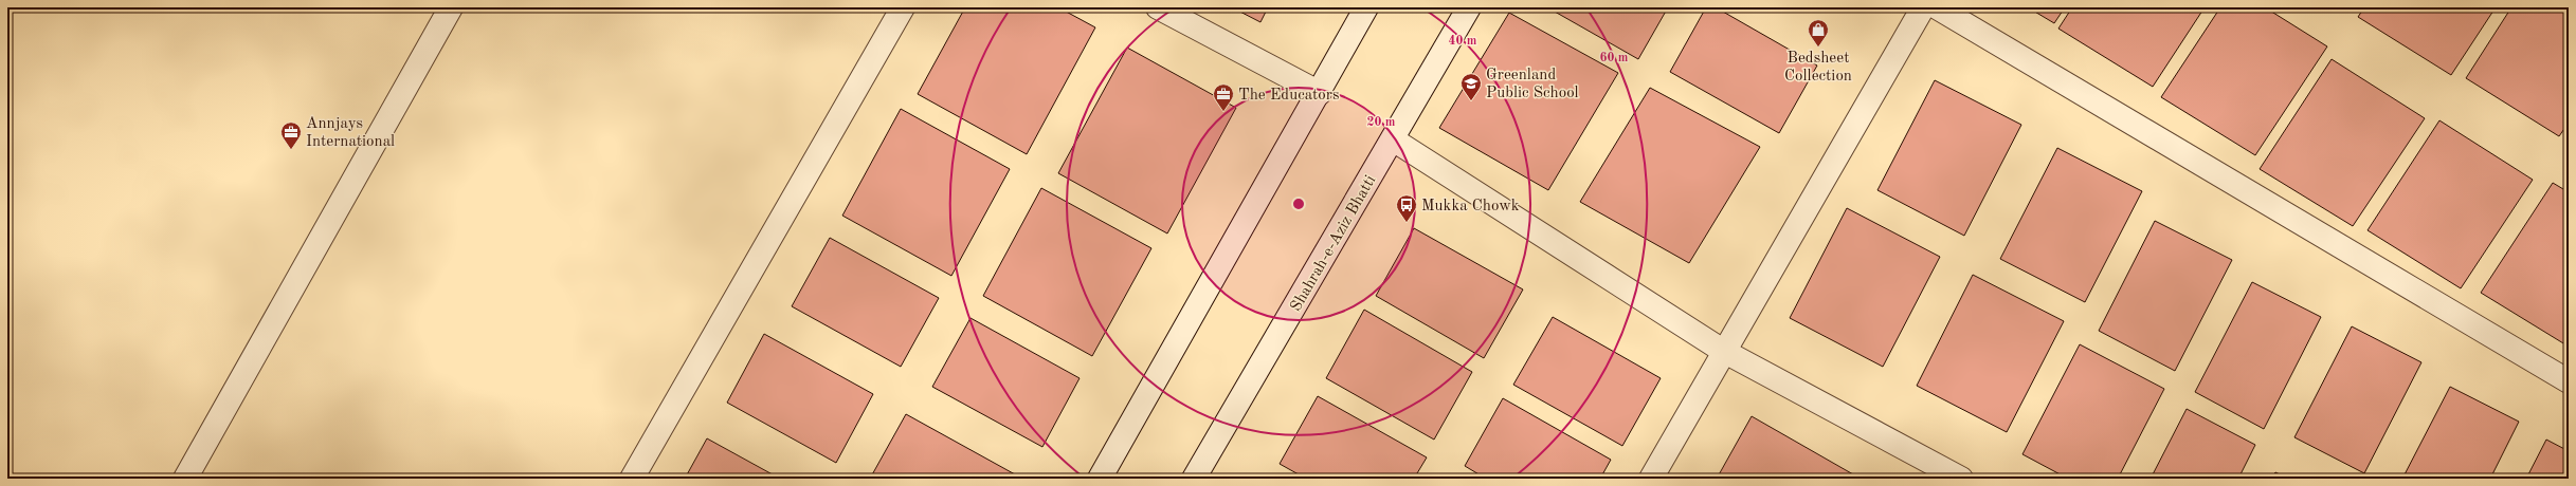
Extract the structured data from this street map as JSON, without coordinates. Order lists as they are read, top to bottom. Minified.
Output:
{"streets":{"street":["Shahrah-e-Aziz Bhatti"]},"places":{"shop":["Bedsheet Collection"],"school or university":["Greenland Public School"],"office":["The Educators","Annjays International"],"bus stop":["Mukka Chowk"]},"rings":["40 m","60 m","20 m"]}
